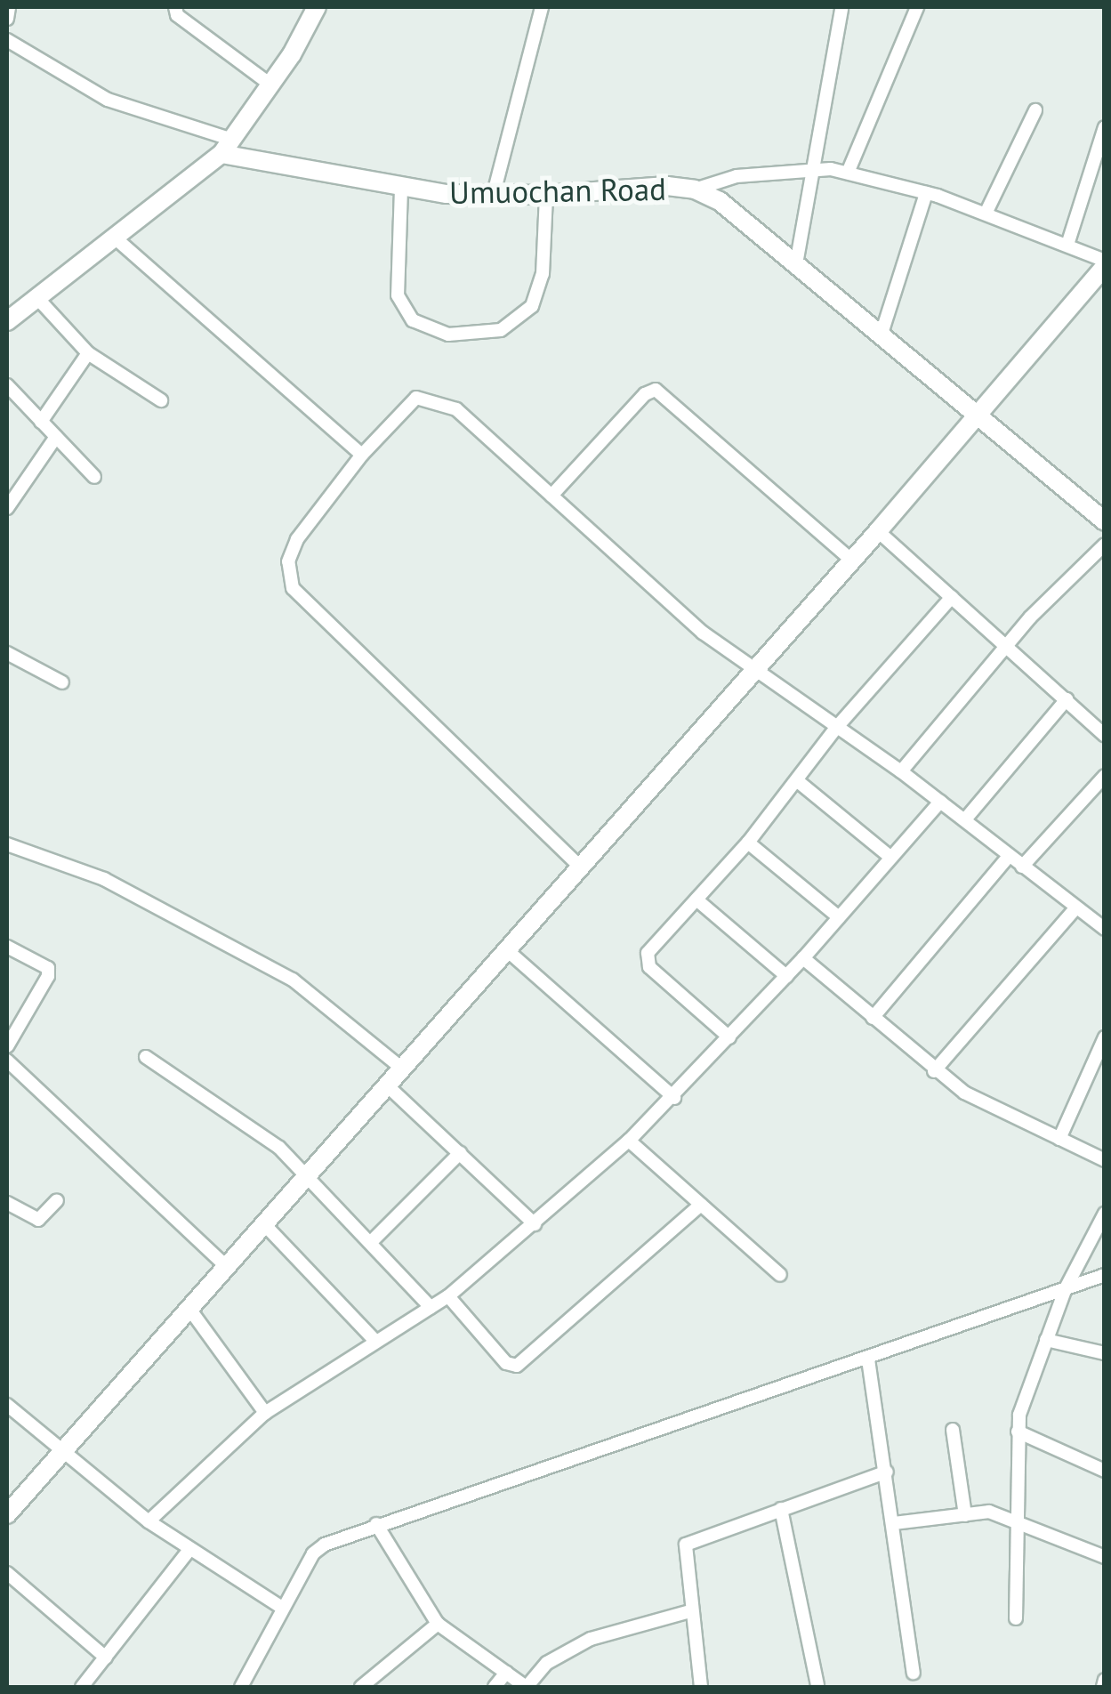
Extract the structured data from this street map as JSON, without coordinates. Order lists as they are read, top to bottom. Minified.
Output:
{"streets":{"main road":["Umuochan Road"]}}
